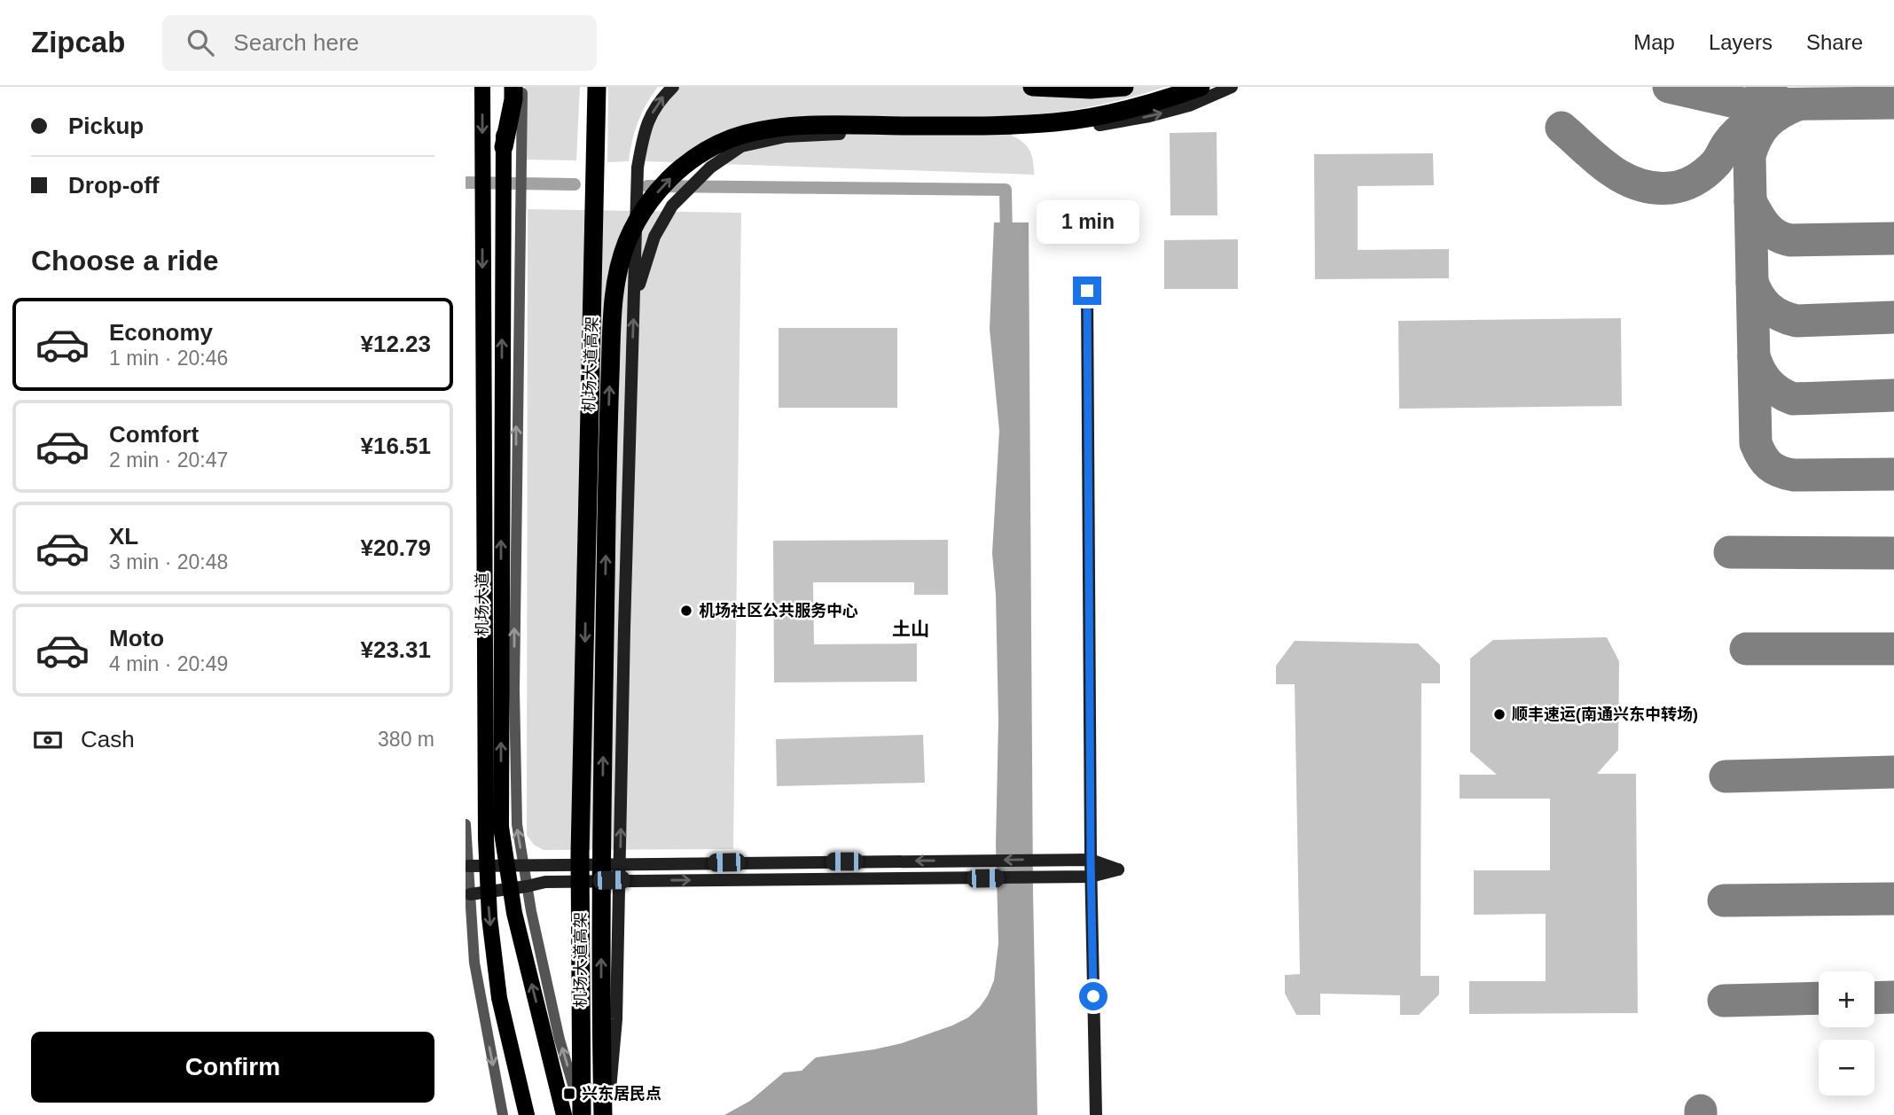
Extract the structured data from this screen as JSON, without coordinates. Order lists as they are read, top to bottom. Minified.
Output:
{"streets":{"highway":["机场大道高架"],"main road":["机场大道"]},"districts":["土山"],"places":{"other":["机场社区公共服务中心","顺丰速运(南通兴东中转场)"],"transit":["兴东居民点"]},"page":{"header":"Zipcab","search":"Search here","nav":["Map","Layers","Share"],"banner":["Pickup","Drop-off"],"bubble":"1 min","heading":"Choose a ride","list":[{"name":"Economy","note":"1 min · 20:46","value":"¥12.23"},{"name":"Comfort","note":"2 min · 20:47","value":"¥16.51"},{"name":"XL","note":"3 min · 20:48","value":"¥20.79"},{"name":"Moto","note":"4 min · 20:49","value":"¥23.31"}],"pay":["Cash","380 m"],"map_buttons":["+","−"],"buttons":"Confirm"}}
